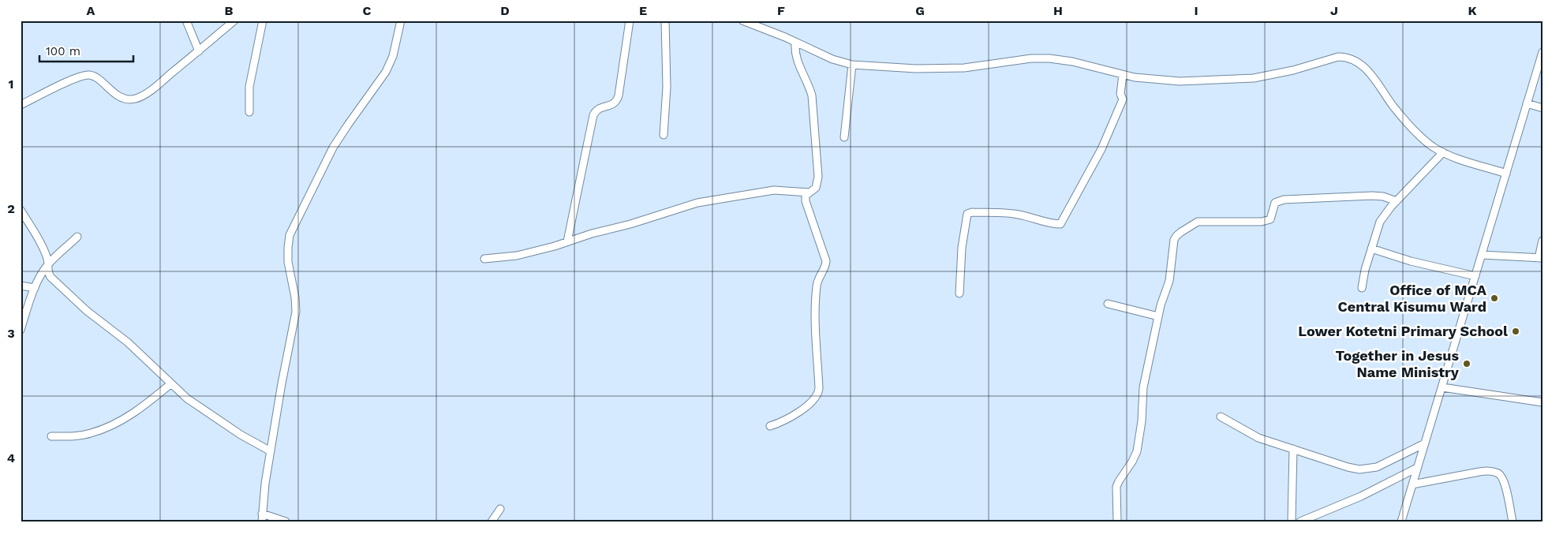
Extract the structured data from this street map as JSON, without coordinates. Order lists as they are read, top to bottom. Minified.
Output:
{"places":["Office of MCA Central Kisumu Ward","Lower Kotetni Primary School","Together in Jesus Name Ministry"],"scale_bar":"100 m","grid":{"columns":["A","B","C","D","E","F","G","H","I","J","K"],"rows":["1","2","3","4"]}}
